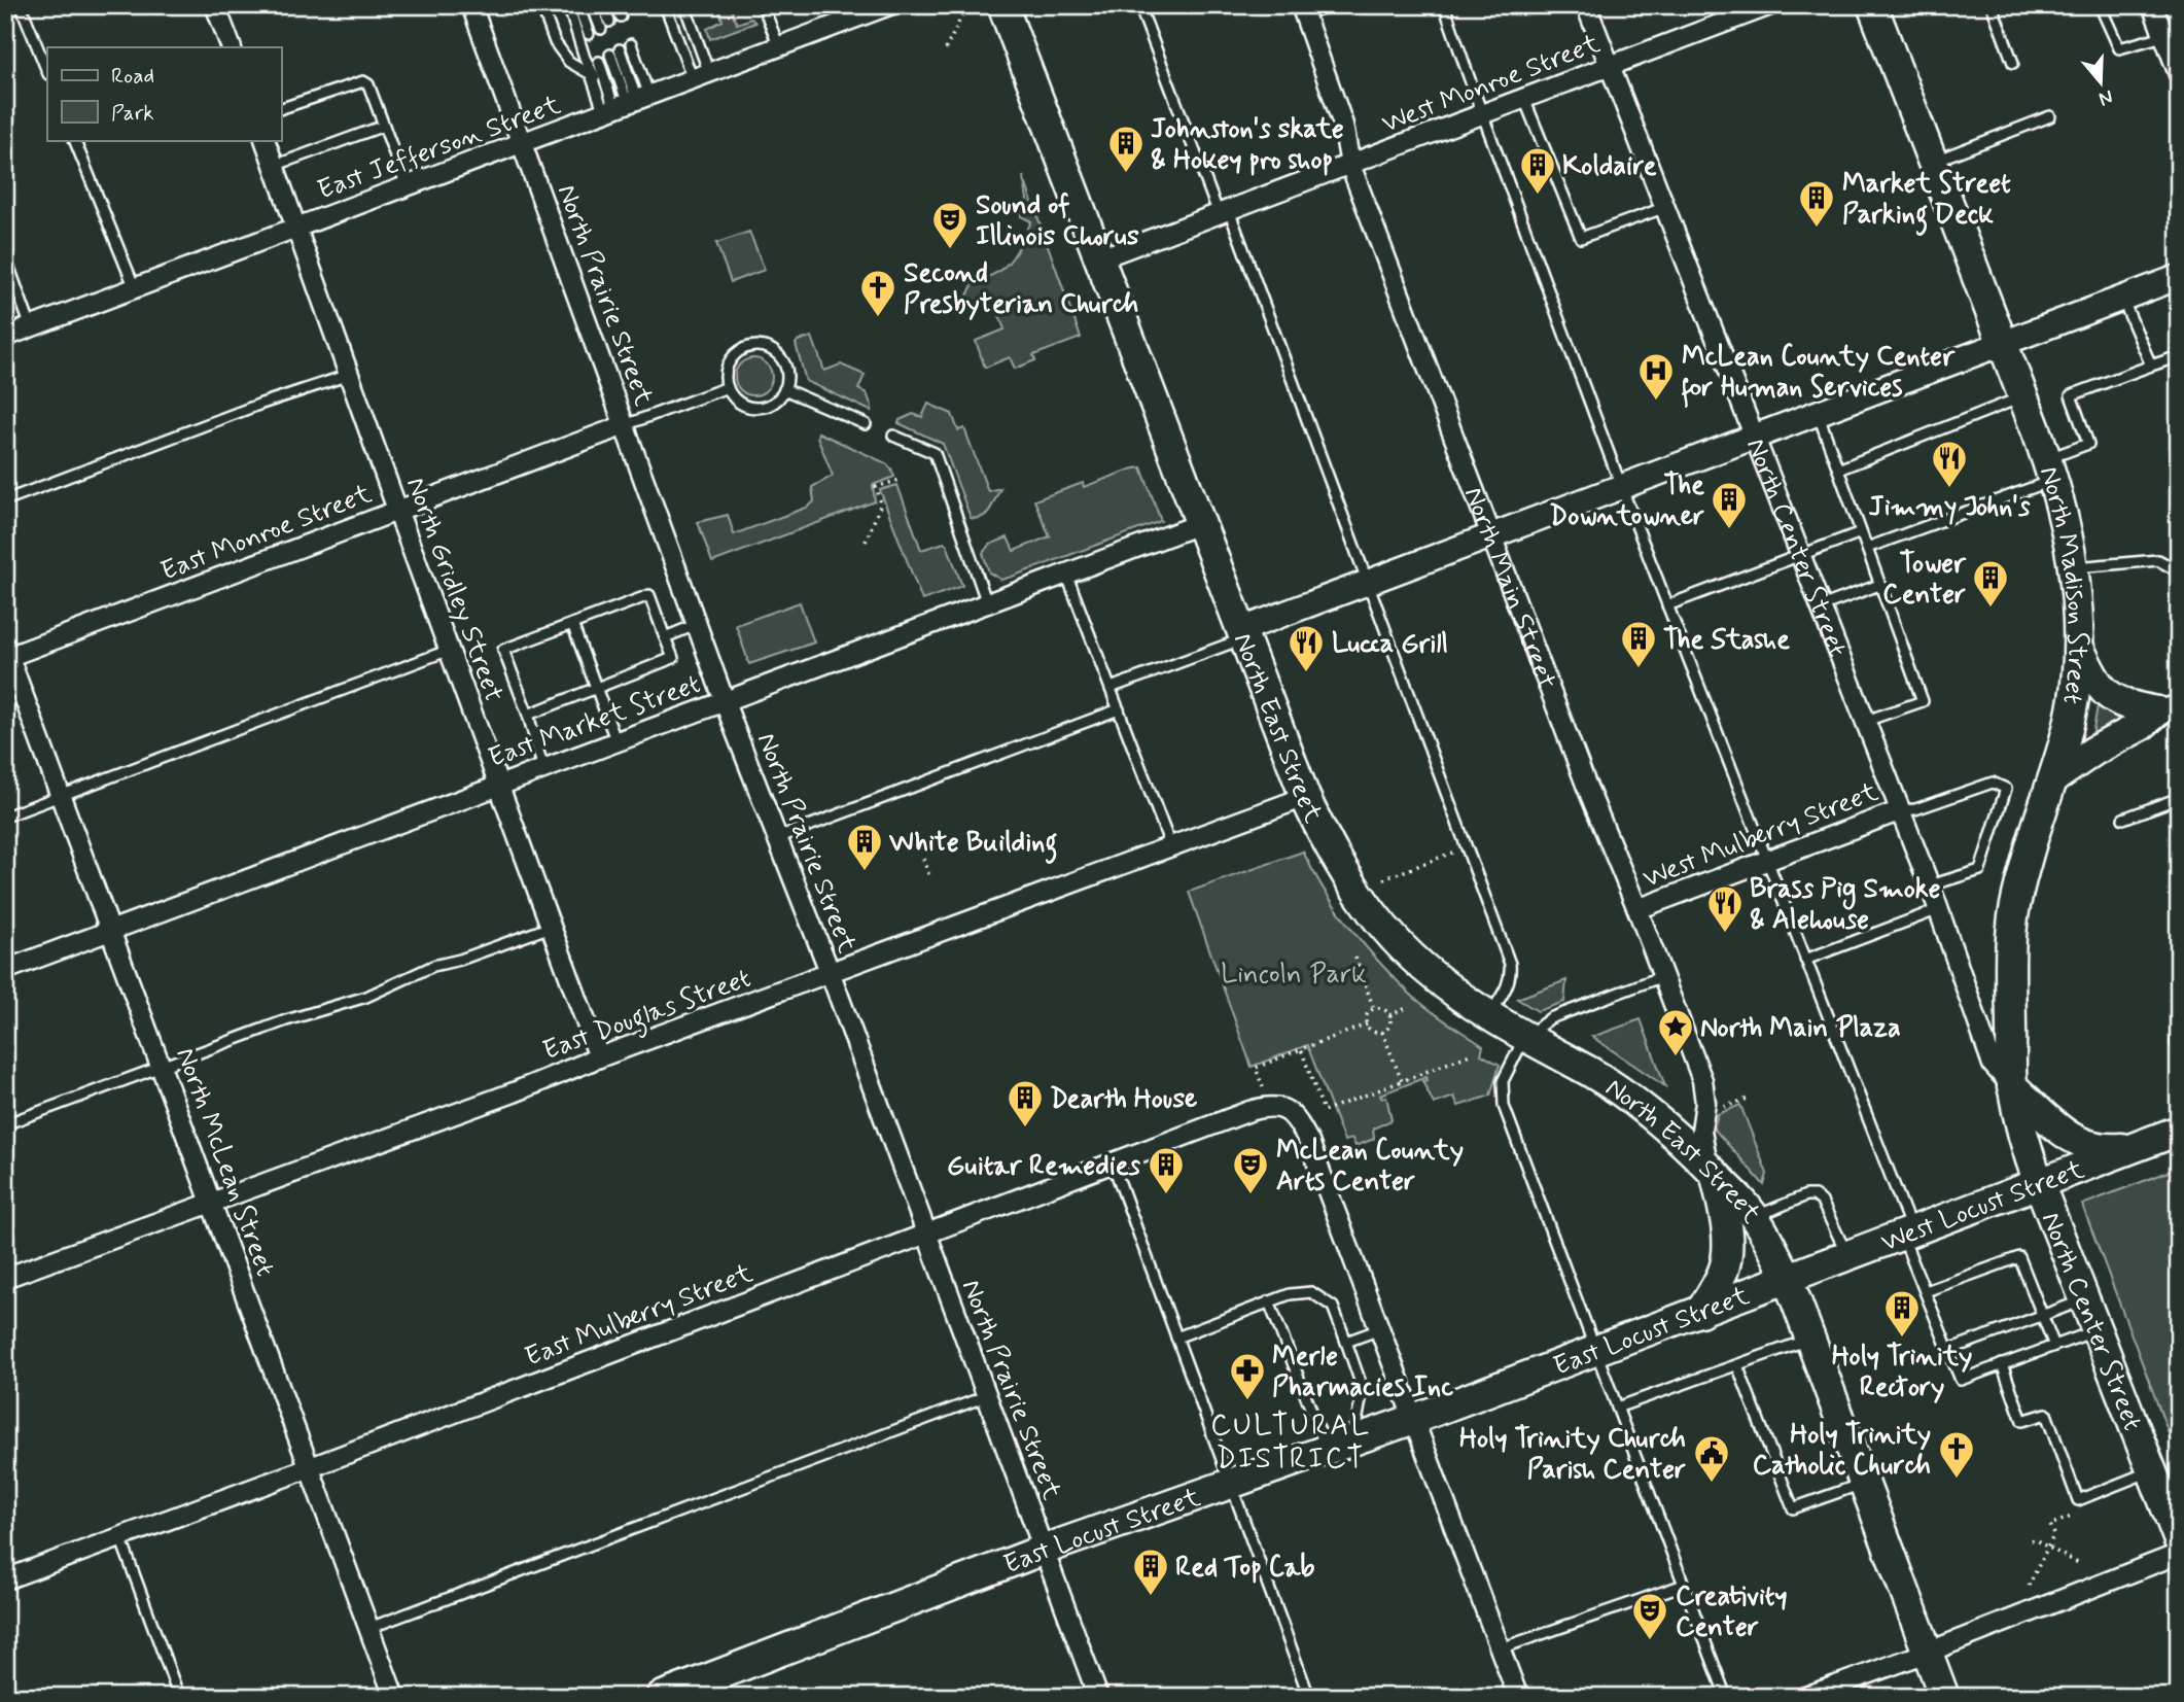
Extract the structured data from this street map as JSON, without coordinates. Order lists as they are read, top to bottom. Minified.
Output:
{"streets":{"main road":["North Center Street","North Madison Street","North East Street","West Locust Street","East Locust Street"],"street":["West Monroe Street","East Jefferson Street","North Prairie Street","East Monroe Street","North Main Street","North Gridley Street","East Market Street","West Mulberry Street","East Douglas Street","North McLean Street","East Mulberry Street"]},"crossings":[["West Monroe Street","North Center Street"],["West Monroe Street","North Main Street"],["East Jefferson Street","North Prairie Street"],["East Jefferson Street","North Gridley Street"],["North Prairie Street","East Monroe Street"],["North Prairie Street","East Market Street"],["North Prairie Street","East Douglas Street"],["North Prairie Street","East Mulberry Street"],["North Prairie Street","East Locust Street"],["East Monroe Street","North Gridley Street"],["East Monroe Street","North McLean Street"],["North Center Street","North Madison Street"],["North Center Street","West Mulberry Street"],["North Center Street","West Locust Street"],["North Madison Street","West Locust Street"],["North Main Street","North East Street"],["North Main Street","West Mulberry Street"],["North Gridley Street","East Market Street"],["North Gridley Street","East Douglas Street"],["East Market Street","North East Street"],["East Market Street","North McLean Street"],["North East Street","East Douglas Street"],["North East Street","West Locust Street"],["North East Street","East Locust Street"],["East Douglas Street","North McLean Street"],["North McLean Street","East Mulberry Street"],["West Locust Street","East Locust Street"]],"districts":["CULTURAL DISTRICT"],"parks":["Lincoln Park"],"places":{"building":["Johnston's skate & Hokey pro shop","Koldaire","Market Street Parking Deck","The Downtowner","Tower Center","The Stashe","White Building","Dearth House","Guitar Remedies","Holy Trinity Rectory","Red Top Cab"],"theatre":["Sound of Illinois Chorus","McLean County Arts Center","Creativity Center"],"church":["Second Presbyterian Church","Holy Trinity Catholic Church"],"hospital":["McLean County Center for Human Services"],"restaurant":["Jimmy John's","Lucca Grill","Brass Pig Smoke & Alehouse"],"place":["North Main Plaza"],"pharmacy":["Merle Pharmacies Inc"],"public building":["Holy Trinity Church Parish Center"]},"legend":["Road","Park"],"north":"bottom"}
